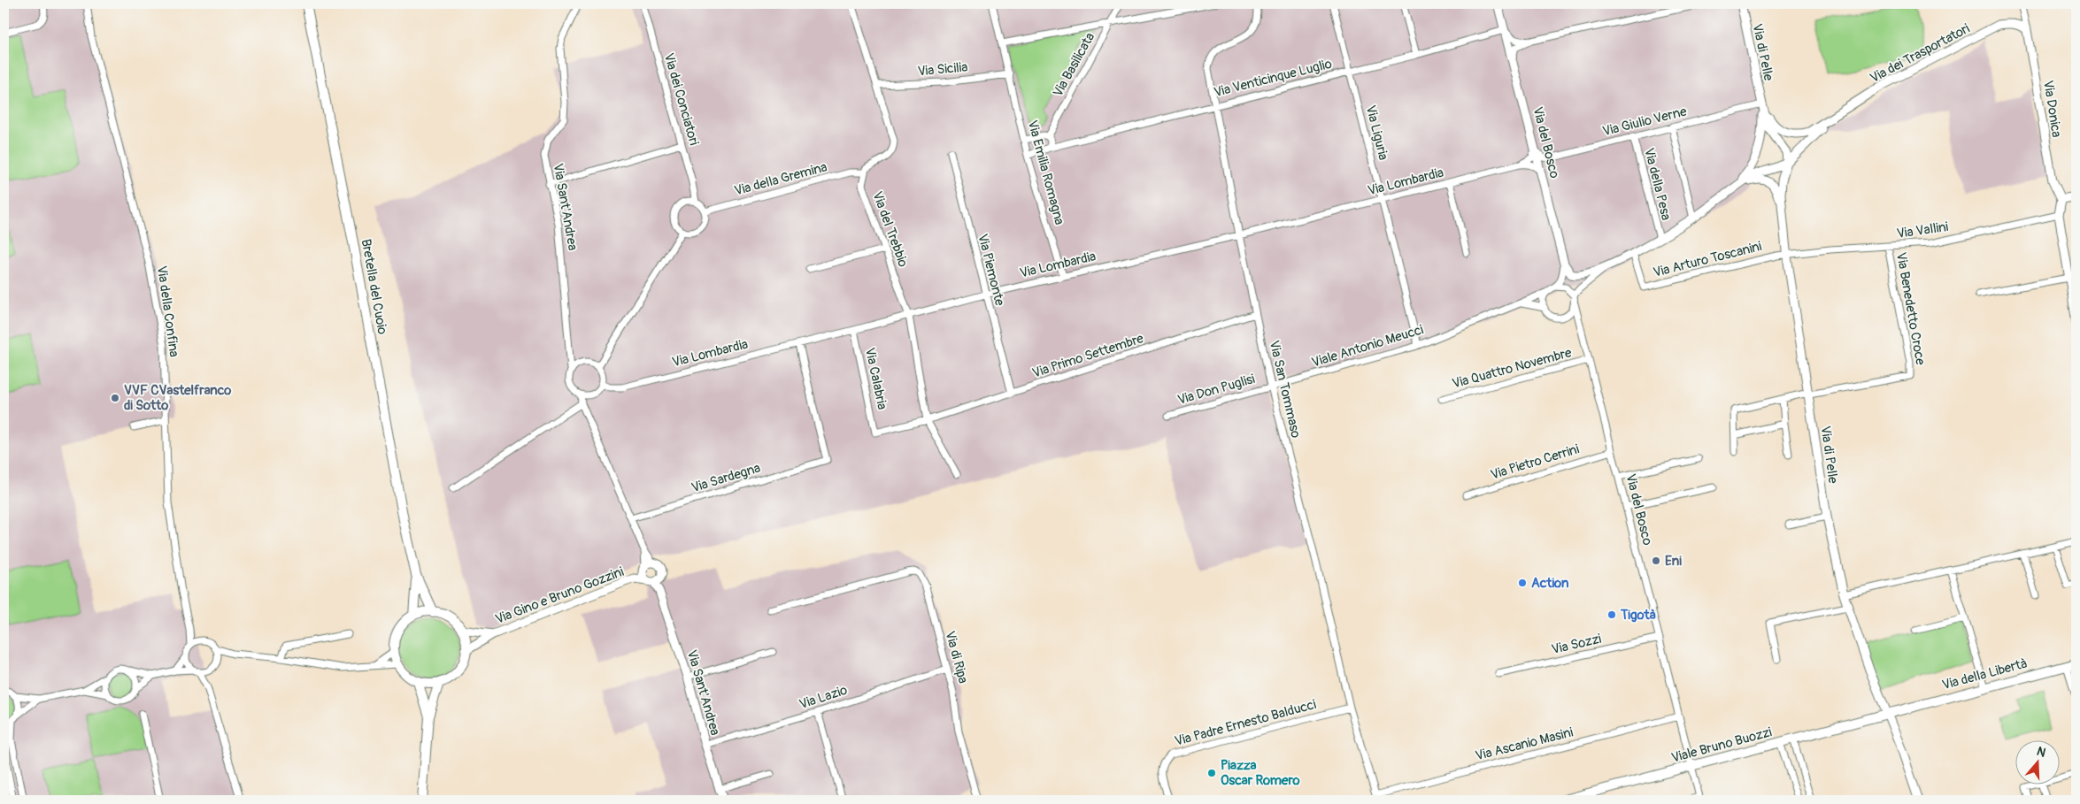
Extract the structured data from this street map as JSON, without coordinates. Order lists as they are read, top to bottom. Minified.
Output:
{"streets":{"main road":["Bretella del Cuoio","Via della Libertà","Viale Bruno Buozzi"],"street":["Via di Pelle","Via dei Trasportatori","Via Basilicata","Via Sicilia","Via Venticinque Luglio","Via dei Conciatori","Via Donica","Via Giulio Verne","Via Liguria","Via del Bosco","Via Emilia Romagna","Via della Gremina","Via Lombardia","Via della Pesa","Via Sant'Andrea","Via del Trebbio","Via Vallini","Via Arturo Toscanini","Via Piemonte","Via Benedetto Croce","Via della Confina","Viale Antonio Meucci","Via Primo Settembre","Via Quattro Novembre","Via Calabria","Via Don Puglisi","Via San Tommaso","Via Pietro Cerrini","Via Sardegna","Via Gino e Bruno Gozzini","Via Sozzi","Via di Ripa","Via Lazio","Via Padre Ernesto Balducci","Via Ascanio Masini"]},"crossings":[["Via di Pelle","Via dei Trasportatori"],["Via di Pelle","Via Giulio Verne"],["Via di Pelle","Via della Pesa"],["Via di Pelle","Via Vallini"],["Via di Pelle","Via Arturo Toscanini"],["Via di Pelle","Via Benedetto Croce"],["Via di Pelle","Via della Libertà"],["Via di Pelle","Viale Bruno Buozzi"],["Via dei Trasportatori","Via Donica"],["Via dei Trasportatori","Via Giulio Verne"],["Via dei Trasportatori","Via della Pesa"],["Via Basilicata","Via Venticinque Luglio"],["Via Sicilia","Via Emilia Romagna"],["Via Venticinque Luglio","Via Liguria"],["Via Venticinque Luglio","Via del Bosco"],["Via Venticinque Luglio","Via Emilia Romagna"],["Via Venticinque Luglio","Via San Tommaso"],["Via dei Conciatori","Via della Gremina"],["Via Giulio Verne","Via del Bosco"],["Via Giulio Verne","Via della Pesa"],["Via Liguria","Via Lombardia"],["Via Liguria","Viale Antonio Meucci"],["Via del Bosco","Via della Pesa"],["Via del Bosco","Viale Antonio Meucci"],["Via del Bosco","Via Quattro Novembre"],["Via del Bosco","Via Pietro Cerrini"],["Via del Bosco","Via Sozzi"],["Via del Bosco","Via Ascanio Masini"],["Via del Bosco","Viale Bruno Buozzi"],["Via Emilia Romagna","Via Lombardia"],["Via della Gremina","Via del Trebbio"],["Via Lombardia","Via Sant'Andrea"],["Via Lombardia","Via del Trebbio"],["Via Lombardia","Via Piemonte"],["Via Lombardia","Via Calabria"],["Via Lombardia","Via San Tommaso"],["Via Lombardia","Via Sardegna"],["Via della Pesa","Via Arturo Toscanini"],["Via della Pesa","Viale Antonio Meucci"],["Via Sant'Andrea","Via Sardegna"],["Via Sant'Andrea","Via Gino e Bruno Gozzini"],["Via Sant'Andrea","Via Lazio"],["Via del Trebbio","Via Primo Settembre"],["Via Vallini","Via Arturo Toscanini"],["Via Vallini","Via Benedetto Croce"],["Via Piemonte","Via Primo Settembre"],["Bretella del Cuoio","Via Gino e Bruno Gozzini"],["Viale Antonio Meucci","Via Don Puglisi"],["Viale Antonio Meucci","Via San Tommaso"],["Via Primo Settembre","Via Calabria"],["Via Primo Settembre","Via San Tommaso"],["Via Don Puglisi","Via San Tommaso"],["Via San Tommaso","Via Padre Ernesto Balducci"],["Via San Tommaso","Via Ascanio Masini"],["Via di Ripa","Via Lazio"],["Via della Libertà","Viale Bruno Buozzi"]],"places":["VVF CVastelfranco di Sotto","Eni","Action","Tigotà","Piazza Oscar Romero"],"north":"top"}
